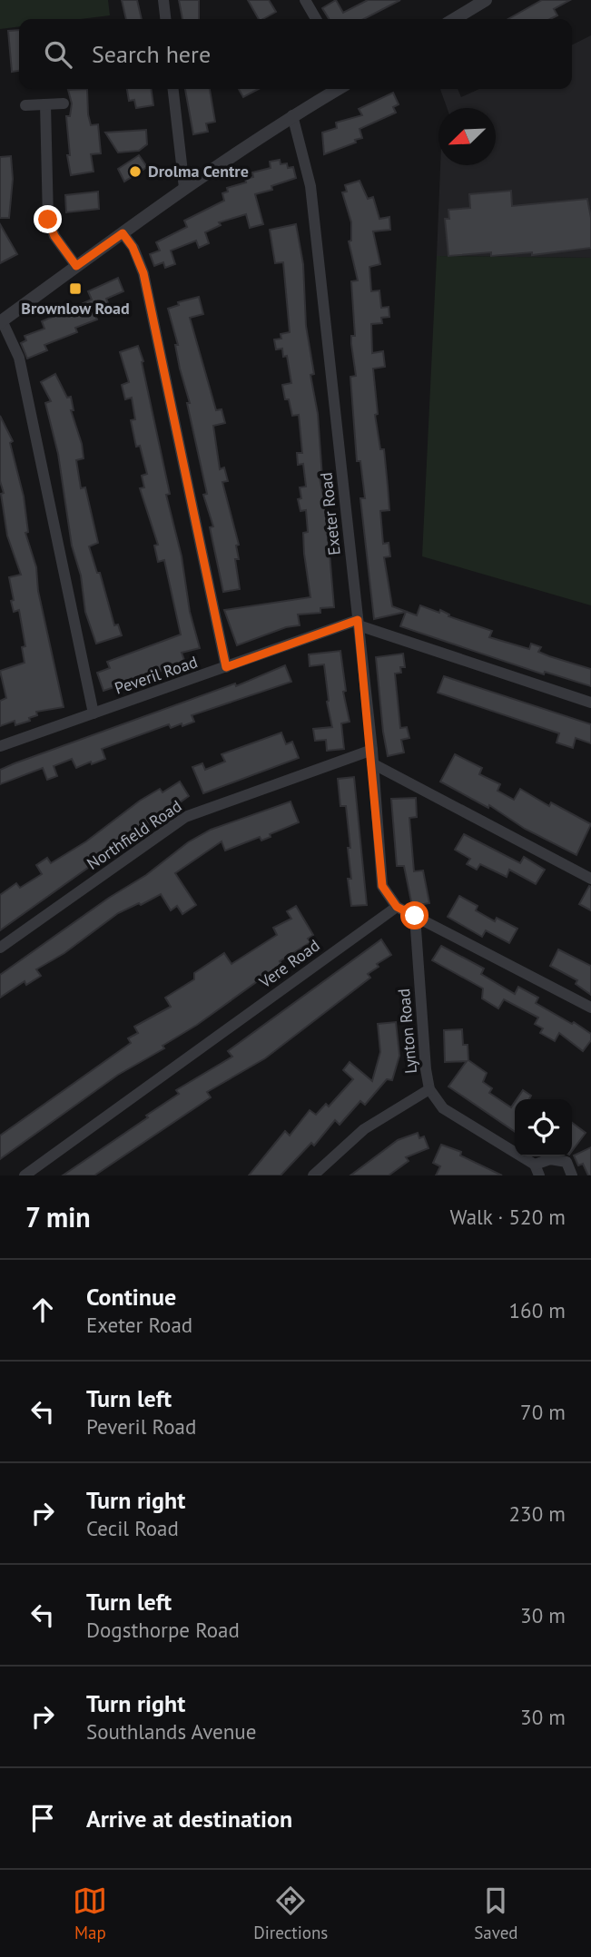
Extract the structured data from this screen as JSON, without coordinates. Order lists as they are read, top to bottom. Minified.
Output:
{"streets":{"street":["Exeter Road","Peveril Road","Northfield Road","Vere Road","Lynton Road"]},"crossings":[["Exeter Road","Peveril Road"],["Exeter Road","Northfield Road"],["Exeter Road","Vere Road"]],"places":{"other":["Drolma Centre"],"transit":["Brownlow Road"]},"north":"bottom left","page":{"search":"Search here","heading":["7 min","Walk · 520 m"],"list":[["Continue","Exeter Road","160 m"],["Turn left","Peveril Road","70 m"],["Turn right","Cecil Road","230 m"],["Turn left","Dogsthorpe Road","30 m"],["Turn right","Southlands Avenue","30 m"],"Arrive at destination"],"nav":["Map","Directions","Saved"]}}
